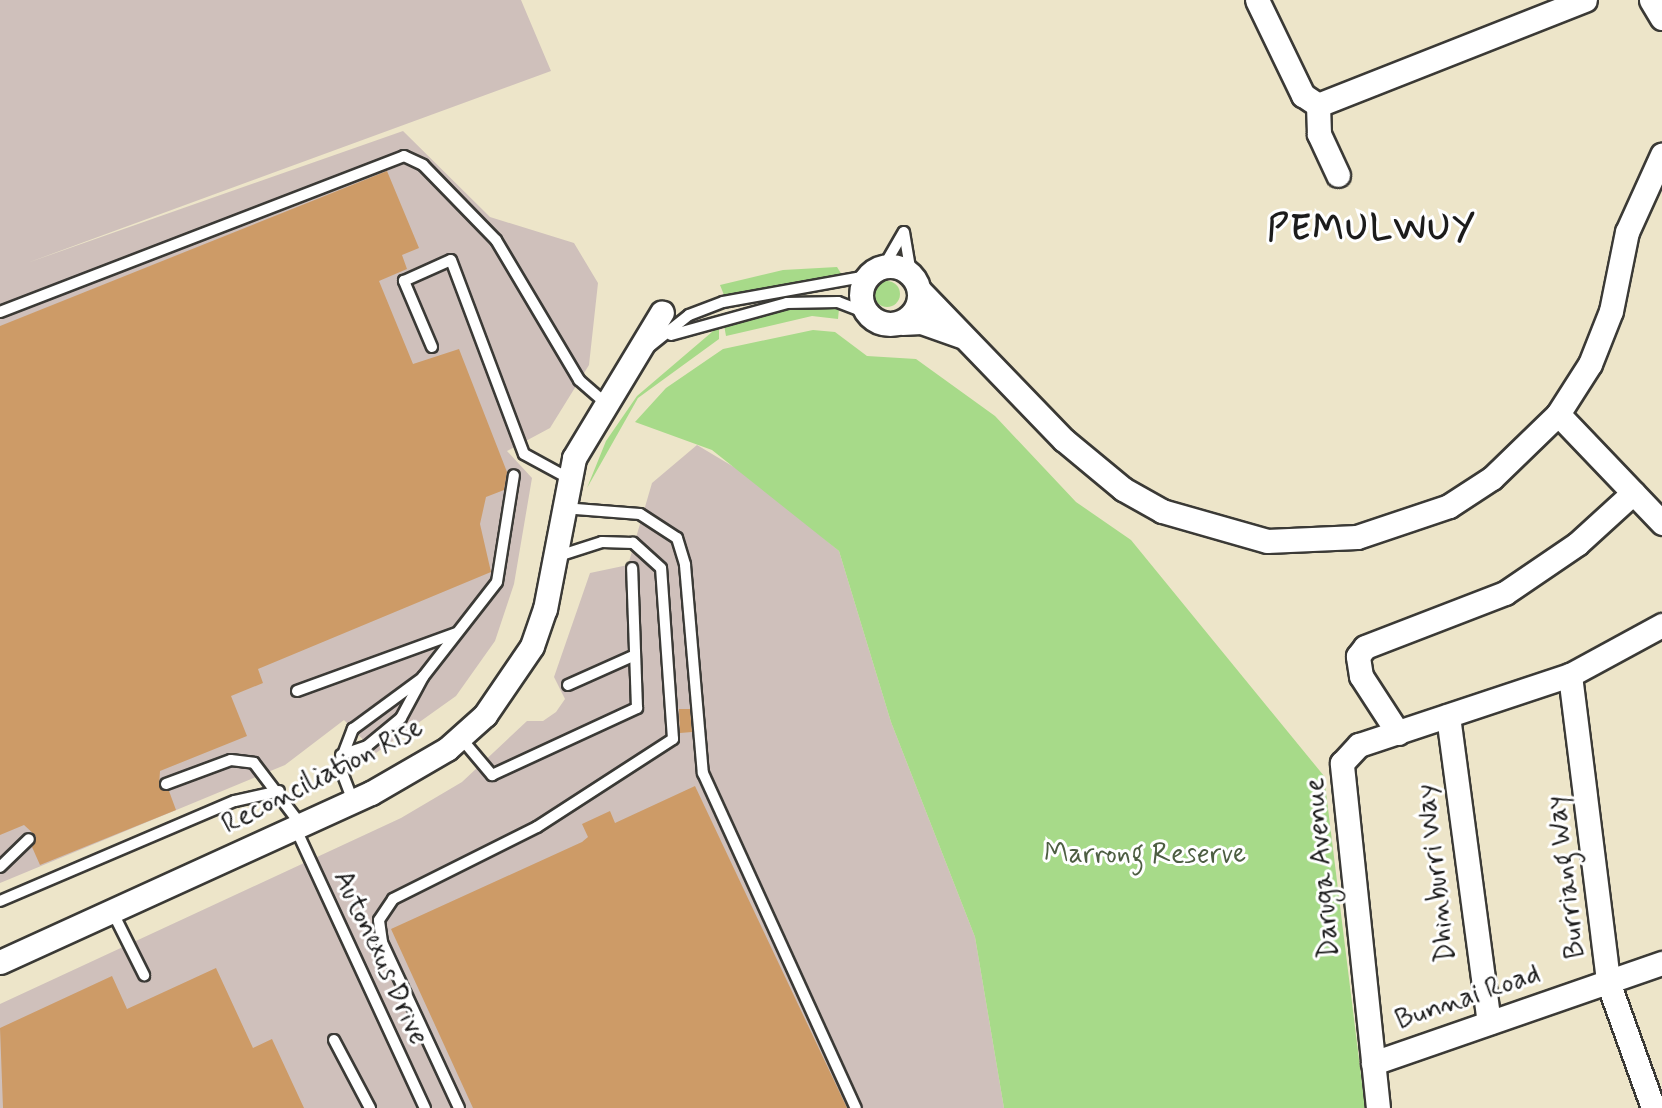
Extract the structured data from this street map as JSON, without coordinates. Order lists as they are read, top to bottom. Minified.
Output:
{"streets":{"street":["Reconciliation Rise","Daruga Avenue","Dhinburri Way","Burriang Way","Bunnai Road"],"lane":["Autonexus Drive"]},"crossings":[["Reconciliation Rise","Autonexus Drive"],["Daruga Avenue","Dhinburri Way"],["Daruga Avenue","Burriang Way"],["Daruga Avenue","Bunnai Road"],["Dhinburri Way","Bunnai Road"],["Burriang Way","Bunnai Road"]],"districts":["PEMULWUY"],"parks":["Marrong Reserve"]}
